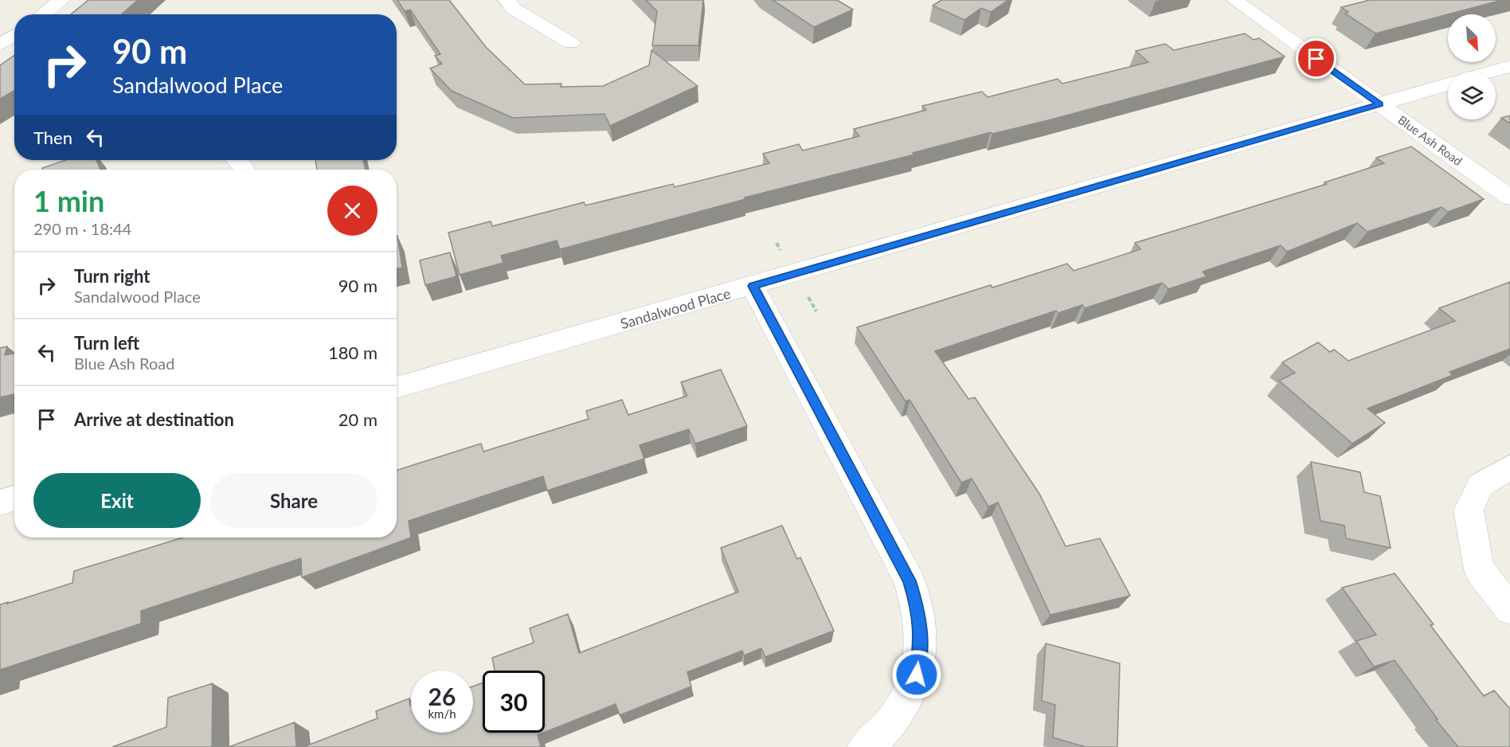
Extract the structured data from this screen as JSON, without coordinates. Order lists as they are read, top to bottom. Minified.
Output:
{"streets":{"street":["Blue Ash Road","Sandalwood Place"]},"crossings":[["Blue Ash Road","Sandalwood Place"]],"north":"bottom right","page":{"turn":["90 m","Sandalwood Place"],"then":"Then","heading":["1 min","290 m · 18:44"],"list":[{"name":"Turn right","note":"Sandalwood Place","value":"90 m"},{"name":"Turn left","note":"Blue Ash Road","value":"180 m"},{"name":"Arrive at destination","value":"20 m"}],"buttons":["Exit","Share"],"speed":"26 km/h","limit":"30"}}
